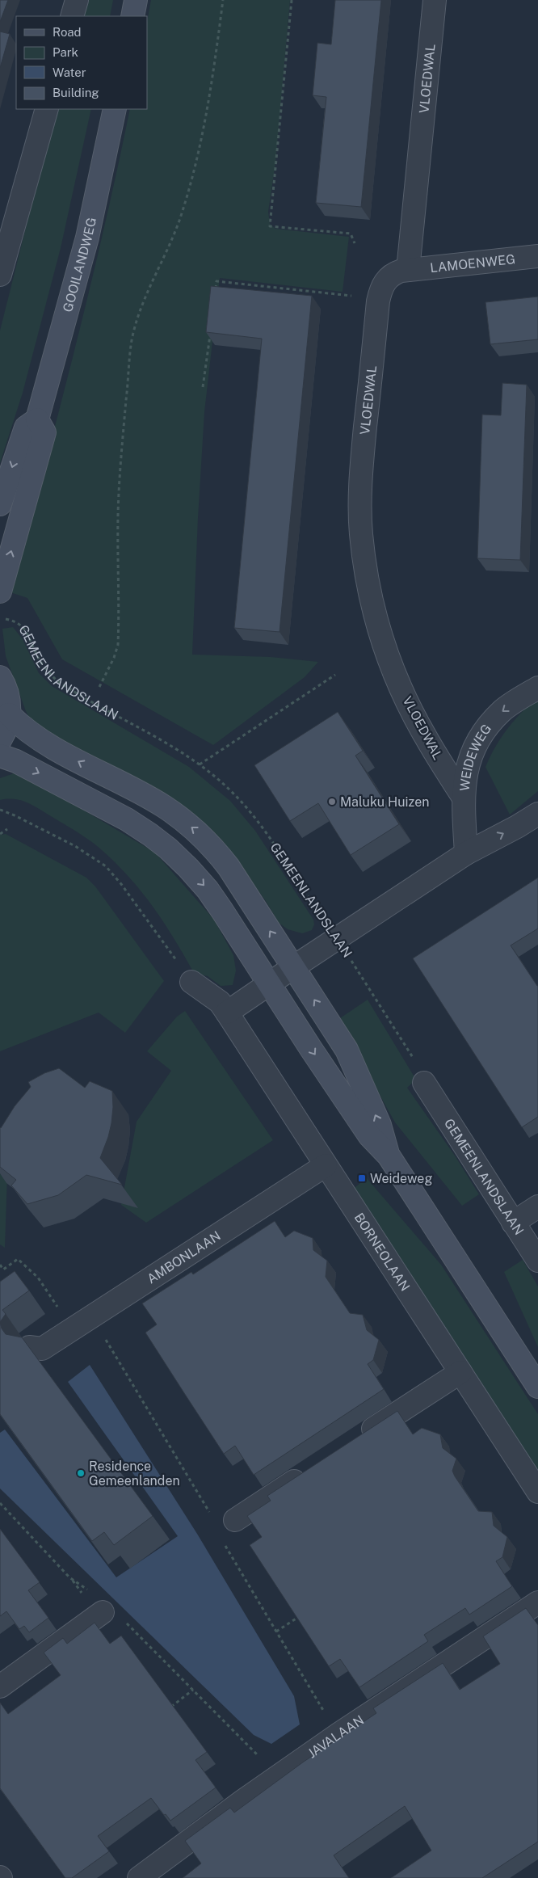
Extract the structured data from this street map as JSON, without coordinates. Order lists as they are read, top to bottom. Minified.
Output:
{"streets":{"street":["VLOEDWAL","LAMOENWEG","GOOILANDWEG","GEMEENLANDSLAAN","WEIDEWEG","BORNEOLAAN","AMBONLAAN","JAVALAAN"]},"crossings":[["VLOEDWAL","LAMOENWEG"],["VLOEDWAL","WEIDEWEG"],["BORNEOLAAN","AMBONLAAN"]],"one_way":["WEIDEWEG"],"places":{"other":["Maluku Huizen","Residence Gemeenlanden"],"transit":["Weideweg"]},"legend":["Road","Park","Water","Building"]}
